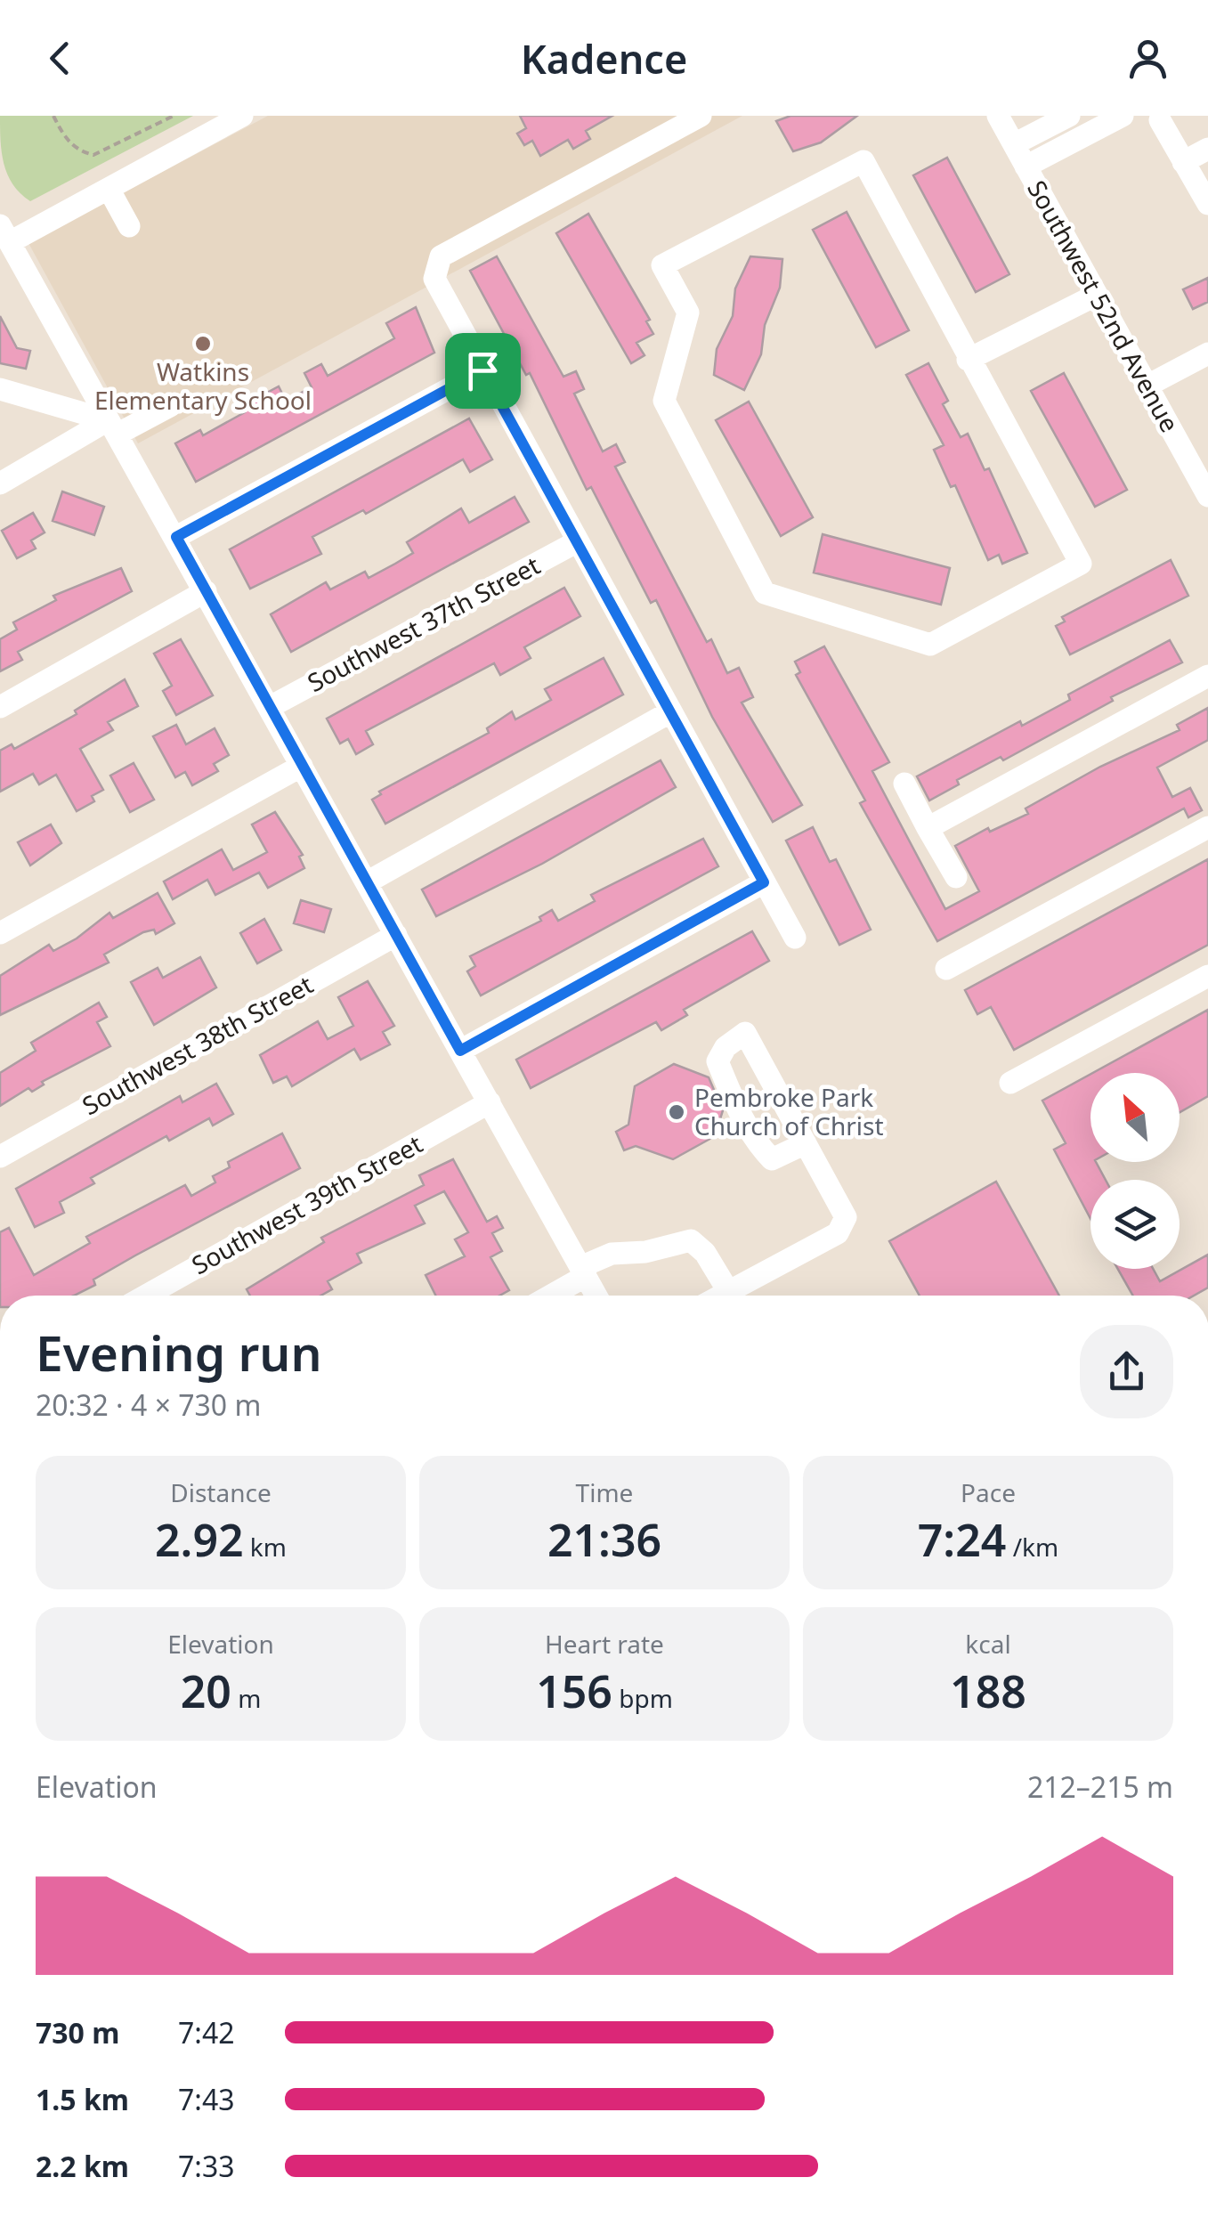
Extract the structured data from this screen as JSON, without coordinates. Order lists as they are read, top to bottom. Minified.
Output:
{"streets":{"street":["Southwest 52nd Avenue","Southwest 37th Street","Southwest 38th Street","Southwest 39th Street"]},"places":["Watkins Elementary School","Pembroke Park Church of Christ"],"north":"top left","page":{"header":"Kadence","heading":["Evening run","20:32 · 4 × 730 m"],"stats":[["Distance","2.92 km"],["Time","21:36"],["Pace","7:24 /km"],["Elevation","20 m"],["Heart rate","156 bpm"],["kcal","188"]],"chart":["Elevation","212–215 m"],"list":[{"name":"730 m","note":"7:42"},{"name":"1.5 km","note":"7:43"},{"name":"2.2 km","note":"7:33"}]}}
